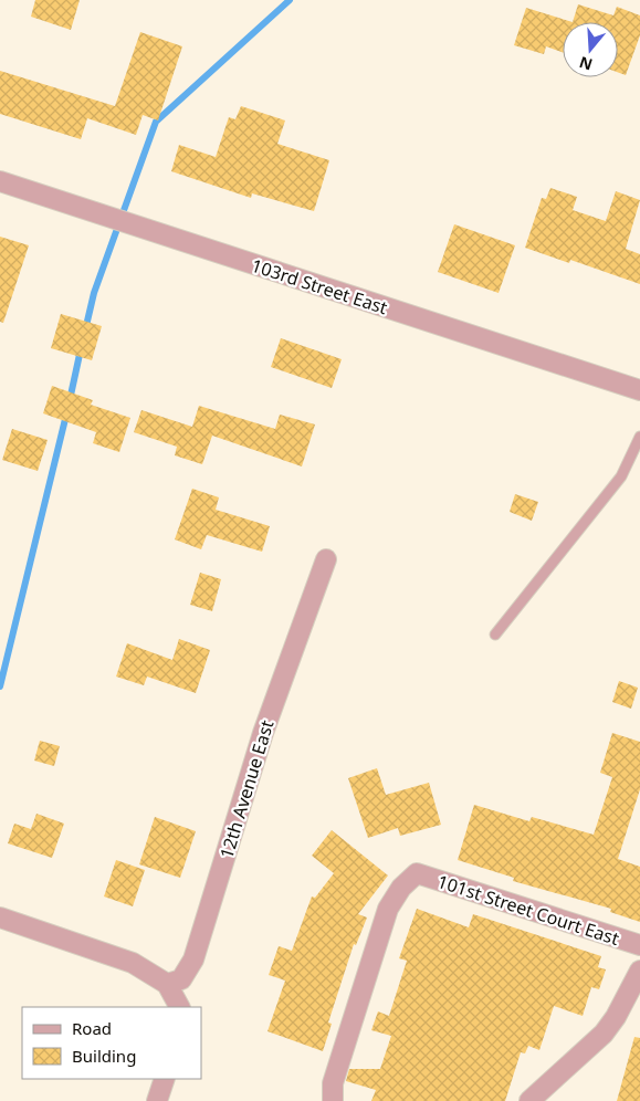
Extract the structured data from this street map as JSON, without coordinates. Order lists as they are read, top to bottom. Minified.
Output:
{"streets":{"street":["103rd Street East","12th Avenue East","101st Street Court East"]},"legend":["Road","Building"],"north":"bottom"}
